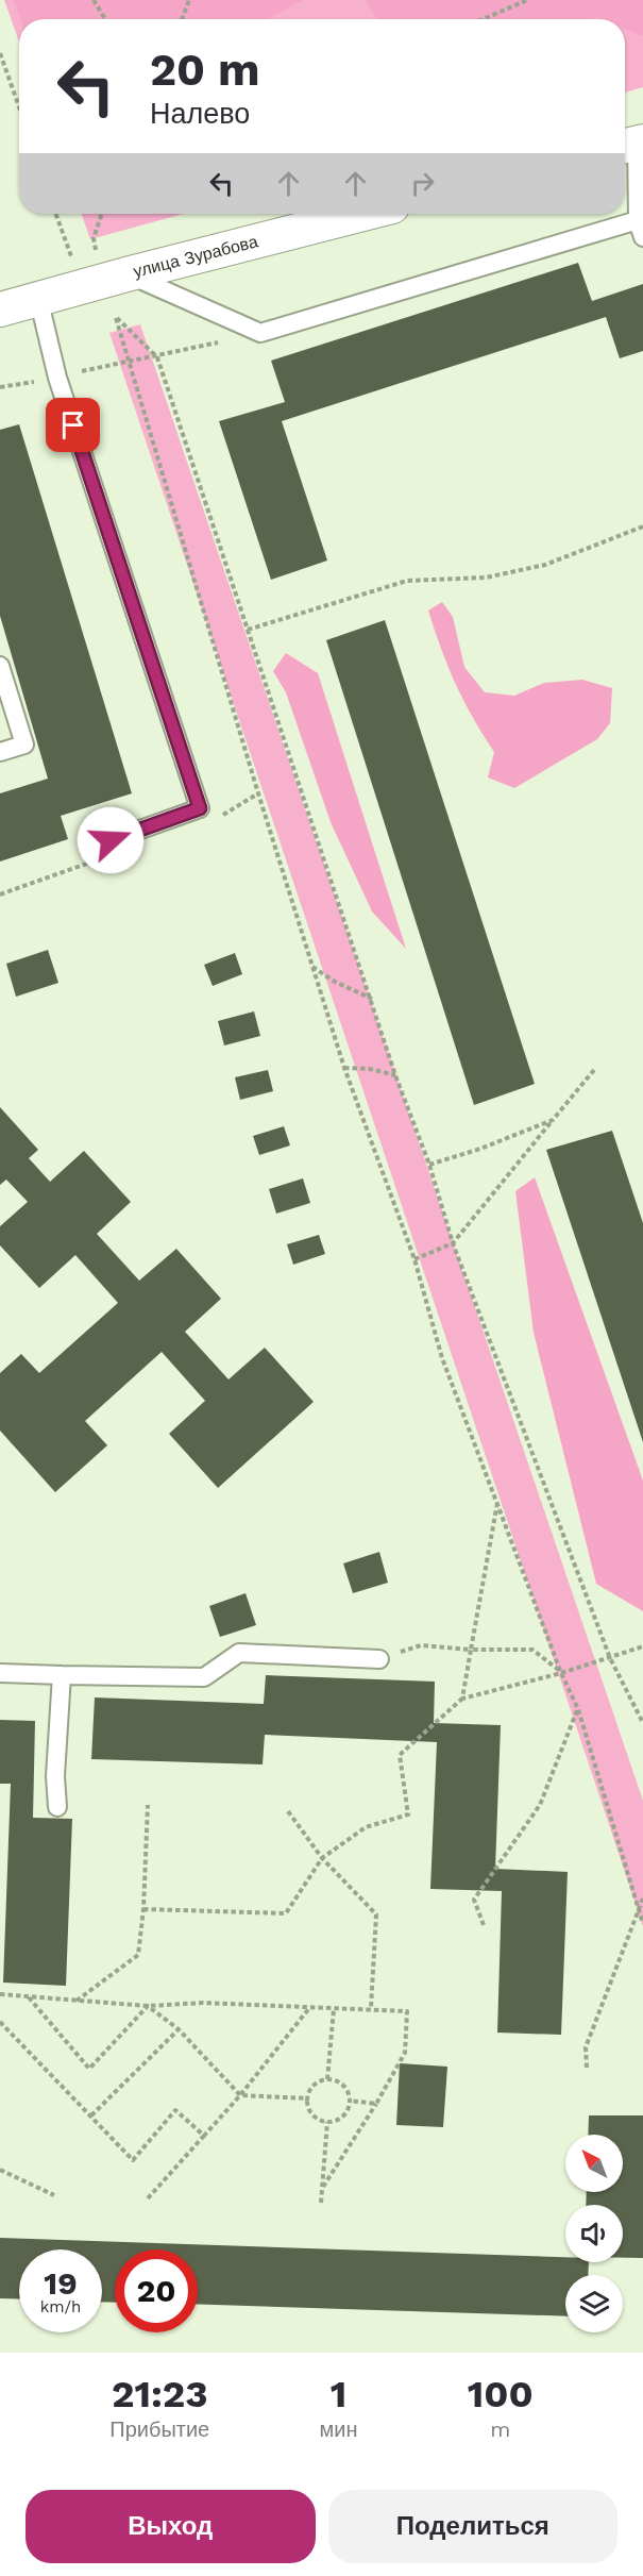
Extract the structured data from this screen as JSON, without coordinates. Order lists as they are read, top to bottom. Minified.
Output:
{"streets":{"street":["улица Зурабова"]},"north":"top left","page":{"turn":["20 m","Налево"],"speed":"19 km/h","limit":"20","eta":["21:23","Прибытие","1","мин","100","m"],"buttons":["Выход","Поделиться"]}}
